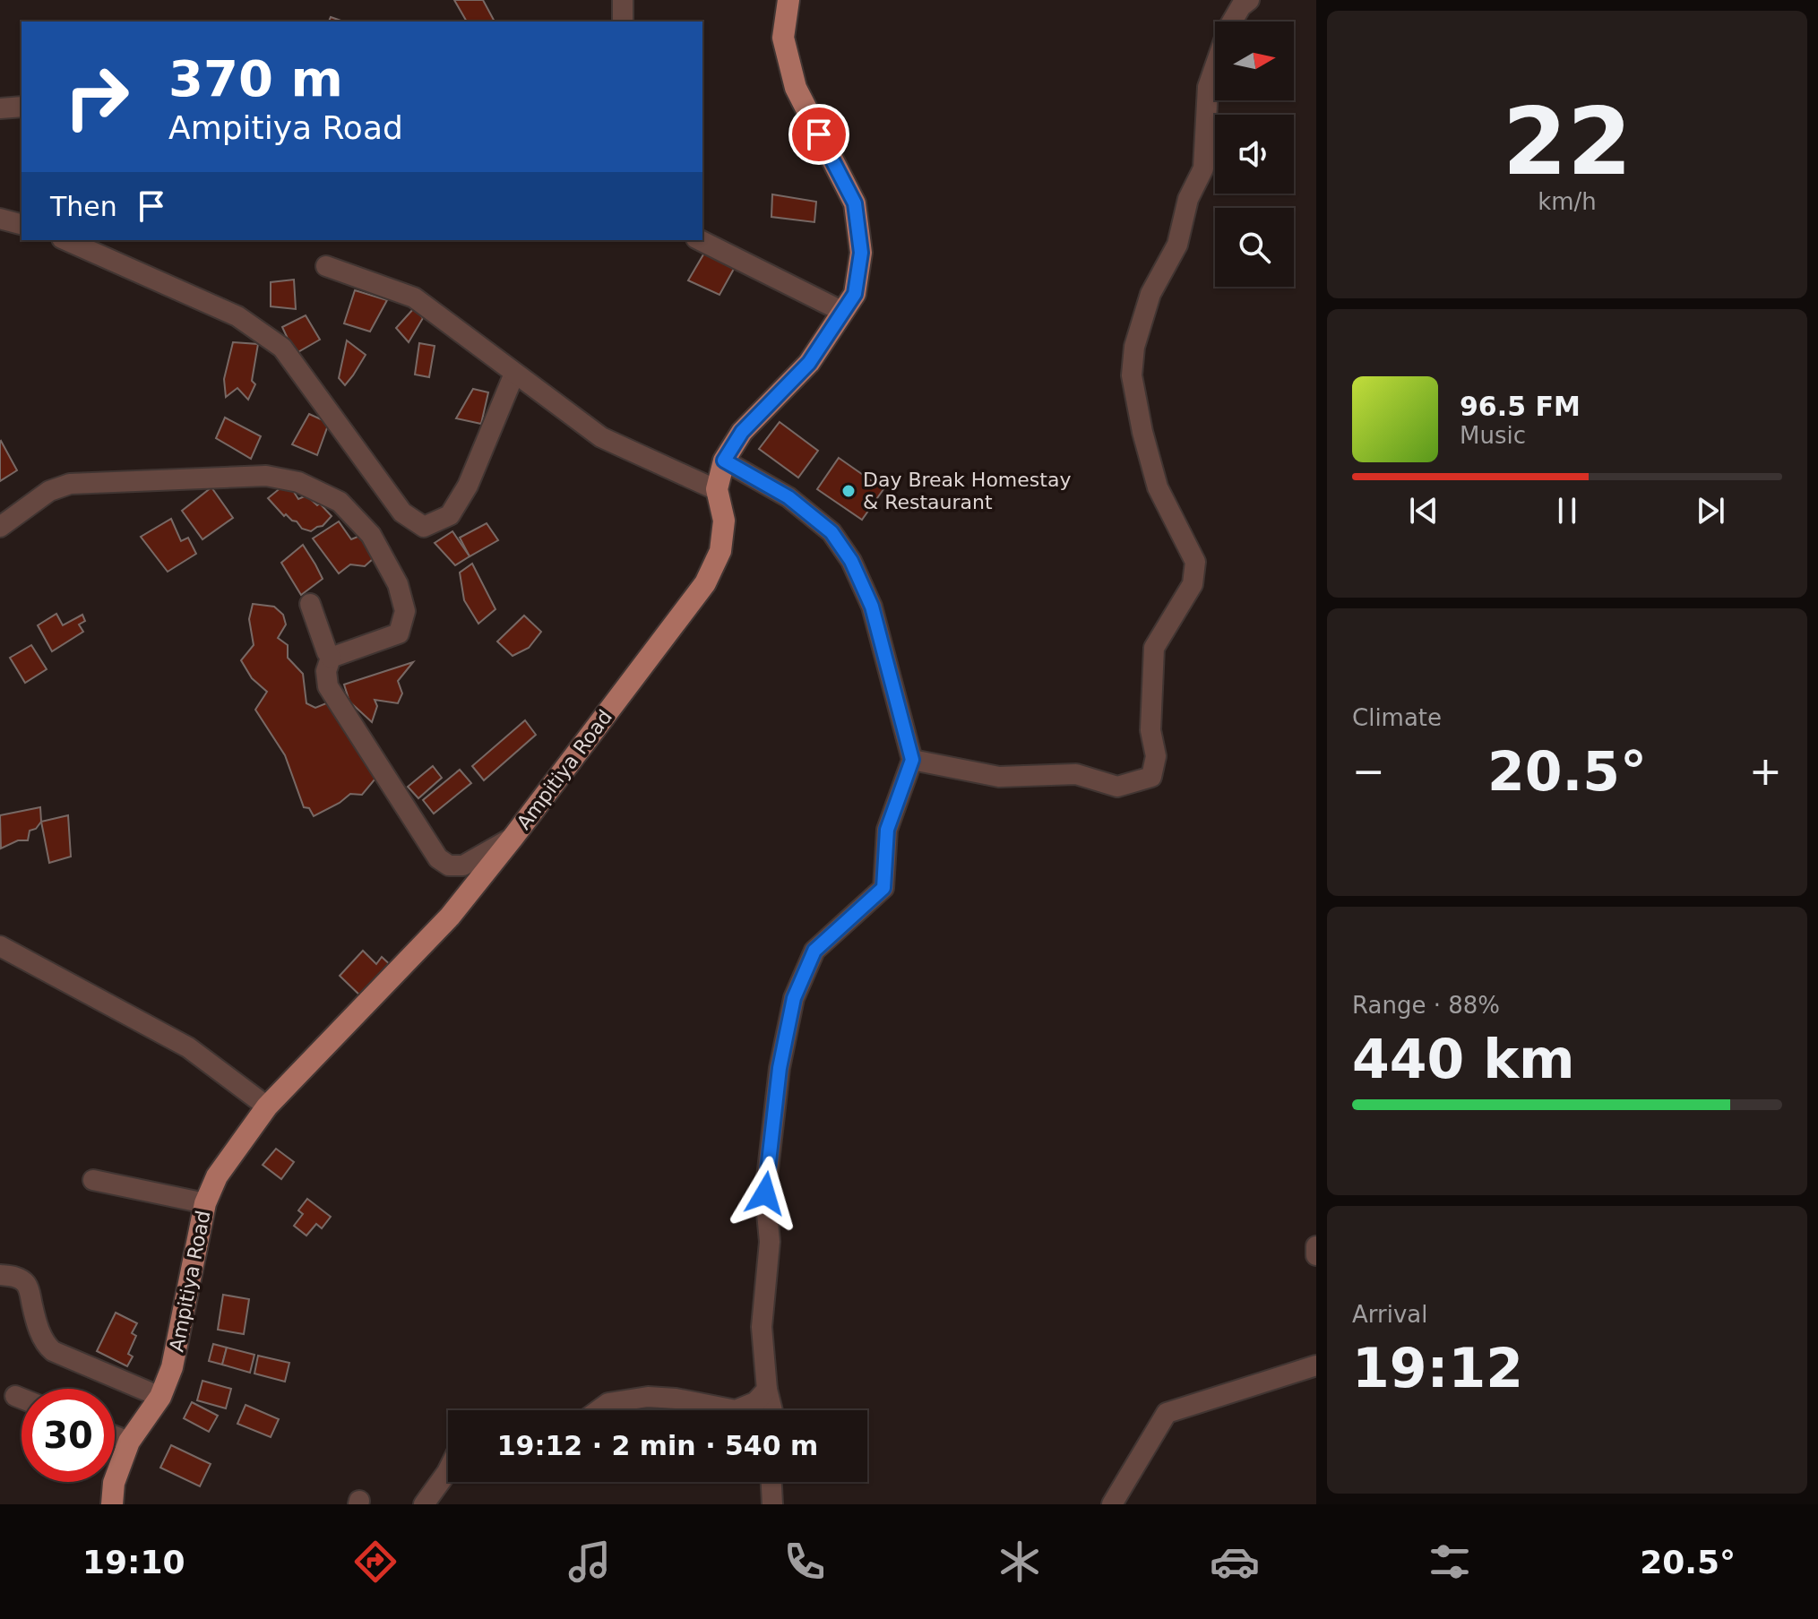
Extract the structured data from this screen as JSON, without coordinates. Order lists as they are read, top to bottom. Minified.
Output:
{"streets":{"main road":["Ampitiya Road"]},"places":["Day Break Homestay & Restaurant"],"north":"right","page":{"tile":[["22","km/h"],"Climate",["Range · 88%","440 km"],["Arrival","19:12"]],"turn":["370 m","Ampitiya Road"],"then":"Then","song":["96.5 FM","Music"],"heat":["−","20.5°","+"],"limit":"30","trip":"19:12 · 2 min · 540 m","tabs":["19:10","20.5°"]}}
